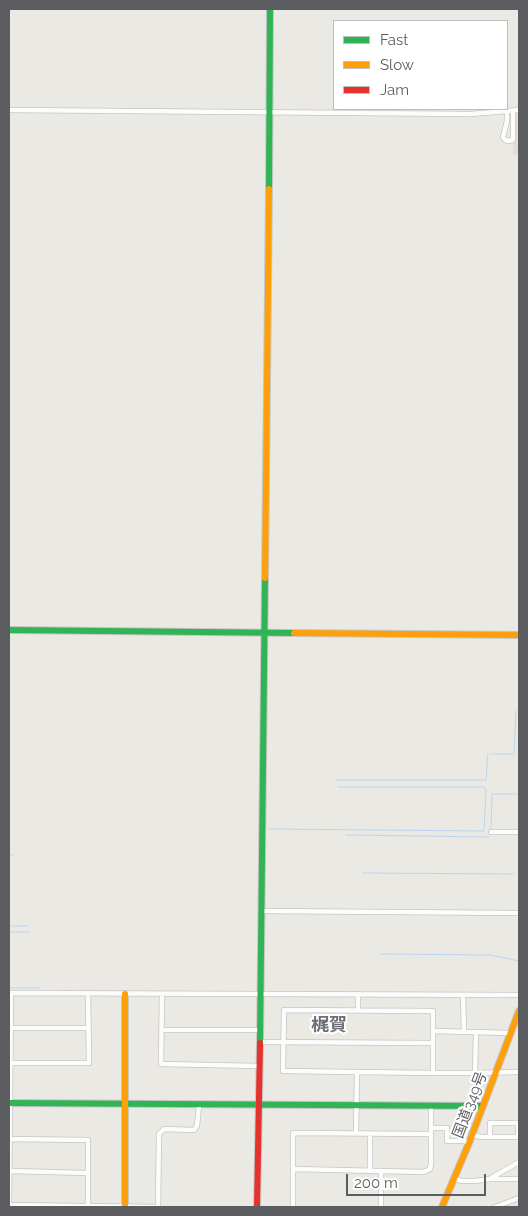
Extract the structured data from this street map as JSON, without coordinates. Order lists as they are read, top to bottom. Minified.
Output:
{"streets":{"main road":["国道349号"]},"districts":["梶賀"],"legend":["Fast","Slow","Jam"],"scale_bar":"200 m"}
